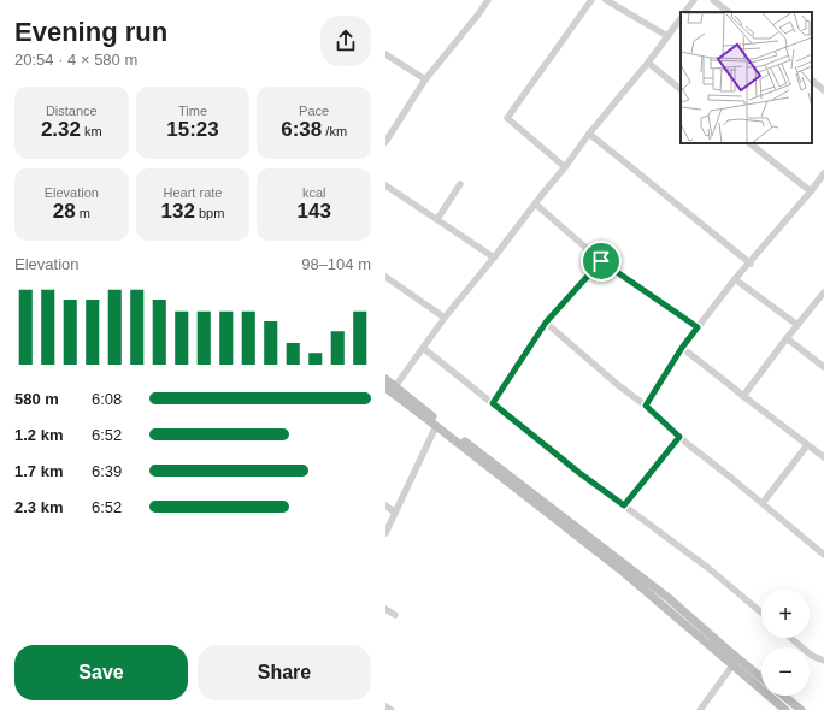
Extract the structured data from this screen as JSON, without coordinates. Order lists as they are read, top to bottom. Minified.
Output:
{"page":{"heading":["Evening run","20:54 · 4 × 580 m"],"stats":[["Distance","2.32 km"],["Time","15:23"],["Pace","6:38 /km"],["Elevation","28 m"],["Heart rate","132 bpm"],["kcal","143"]],"chart":["Elevation","98–104 m"],"list":[{"name":"580 m","note":"6:08"},{"name":"1.2 km","note":"6:52"},{"name":"1.7 km","note":"6:39"},{"name":"2.3 km","note":"6:52"}],"map_buttons":["+","−"],"buttons":["Save","Share"]}}
